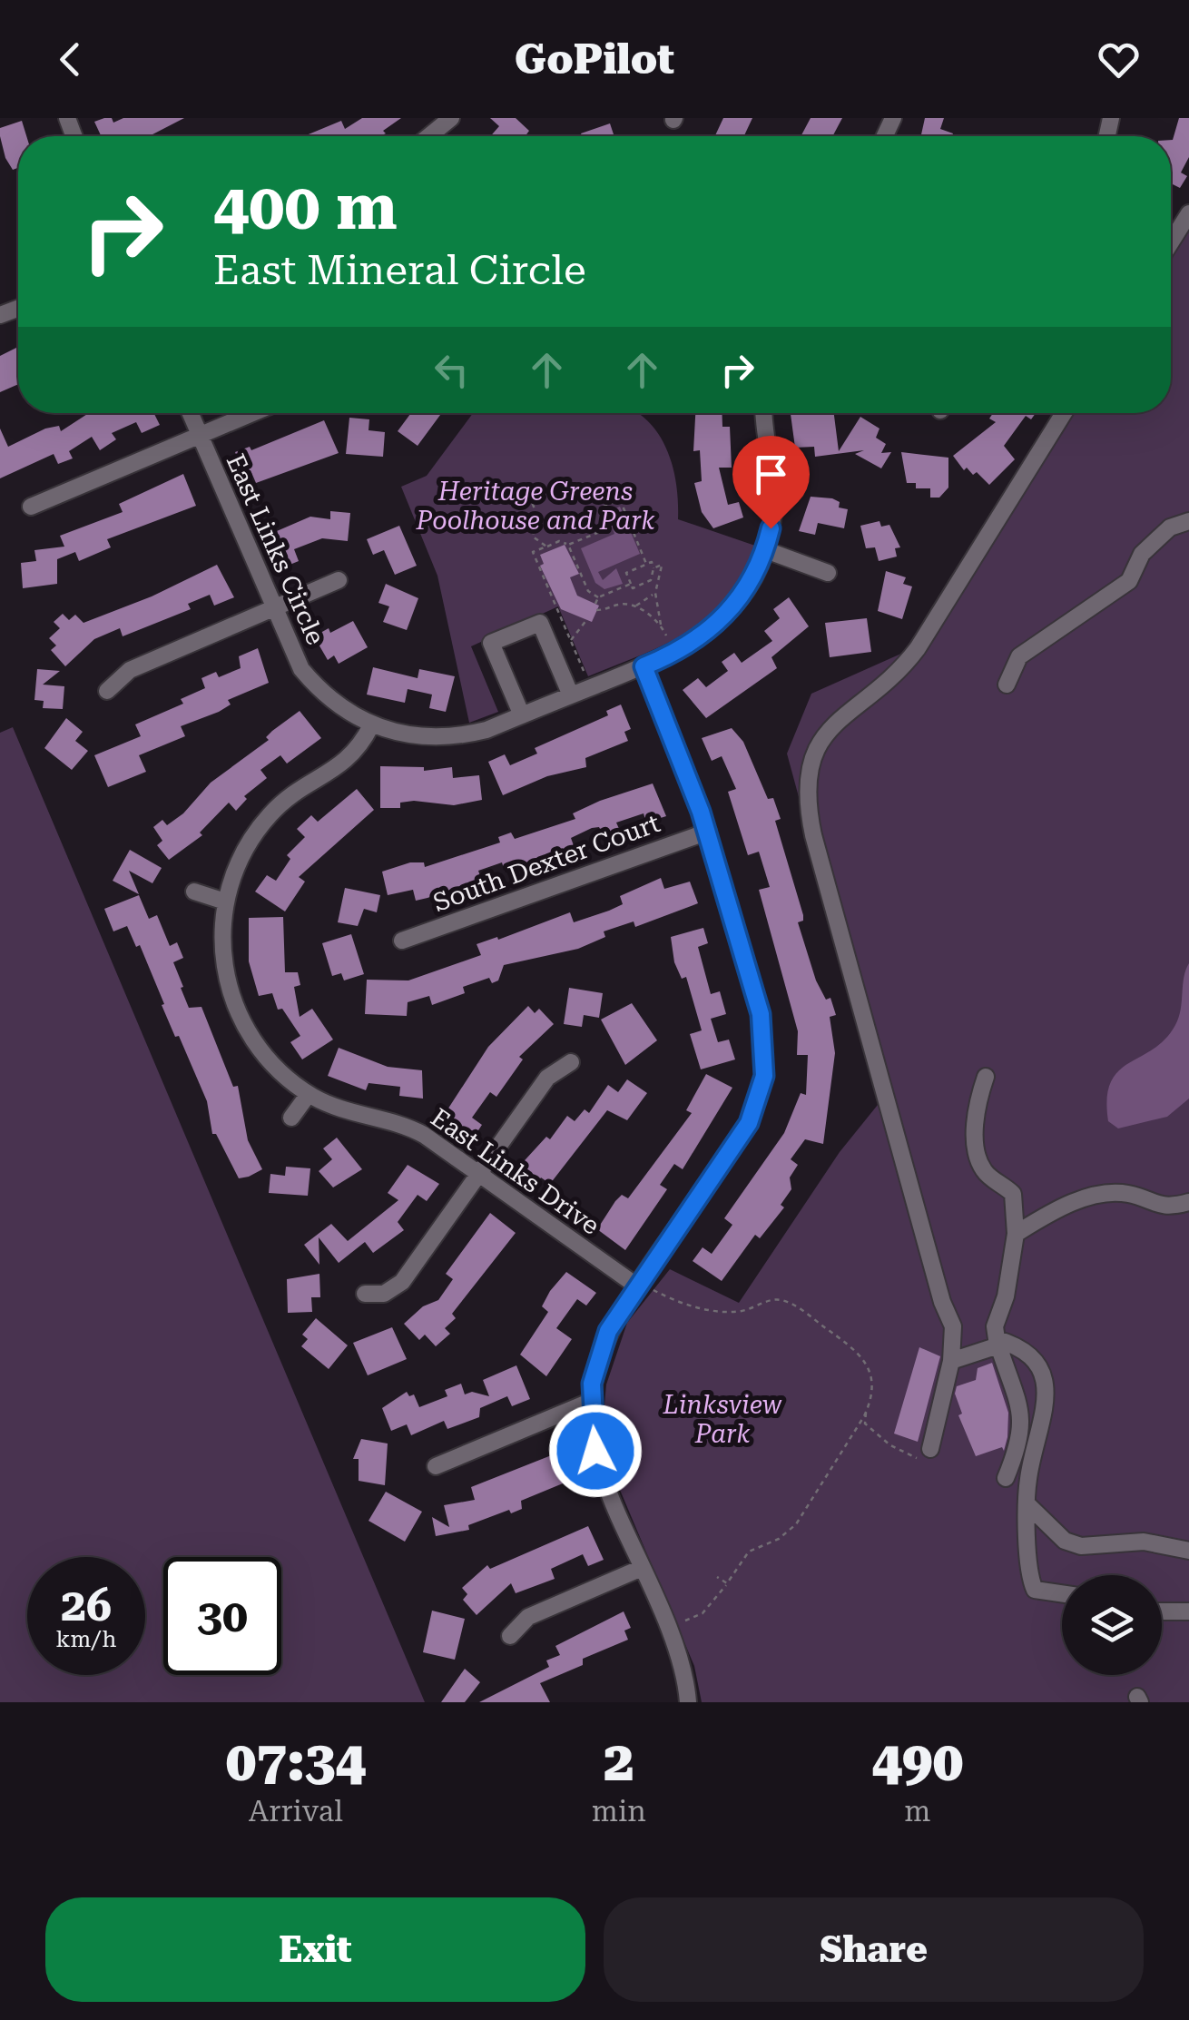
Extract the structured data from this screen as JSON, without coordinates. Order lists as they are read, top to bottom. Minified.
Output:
{"streets":{"street":["East Links Circle","South Dexter Court","East Links Drive"]},"crossings":[["East Links Circle","East Links Drive"]],"parks":["Heritage Greens Poolhouse and Park","Linksview Park"],"page":{"header":"GoPilot","turn":["400 m","East Mineral Circle"],"speed":"26 km/h","limit":"30","eta":["07:34","Arrival","2","min","490","m"],"buttons":["Exit","Share"]}}
